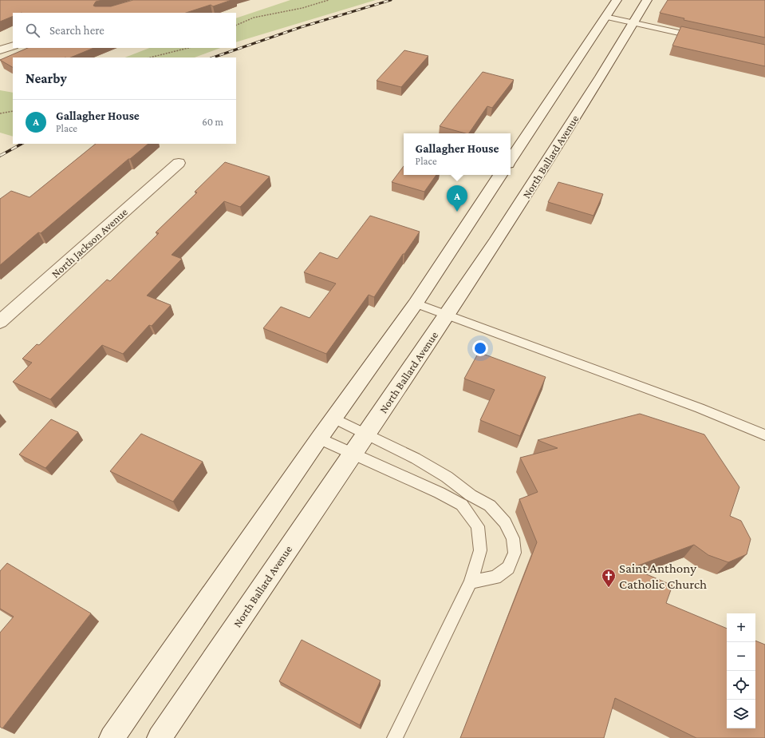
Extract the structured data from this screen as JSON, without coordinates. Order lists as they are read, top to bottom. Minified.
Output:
{"streets":{"main road":["North Ballard Avenue","North Jackson Avenue"]},"places":{"church":["Saint Anthony Catholic Church"]},"page":{"search":"Search here","heading":"Nearby","list":[{"mark":"A","name":"Gallagher House","note":"Place","value":"60 m"}],"popup":["Gallagher House","Place"],"pins":"A","map_buttons":["+","−"]}}
